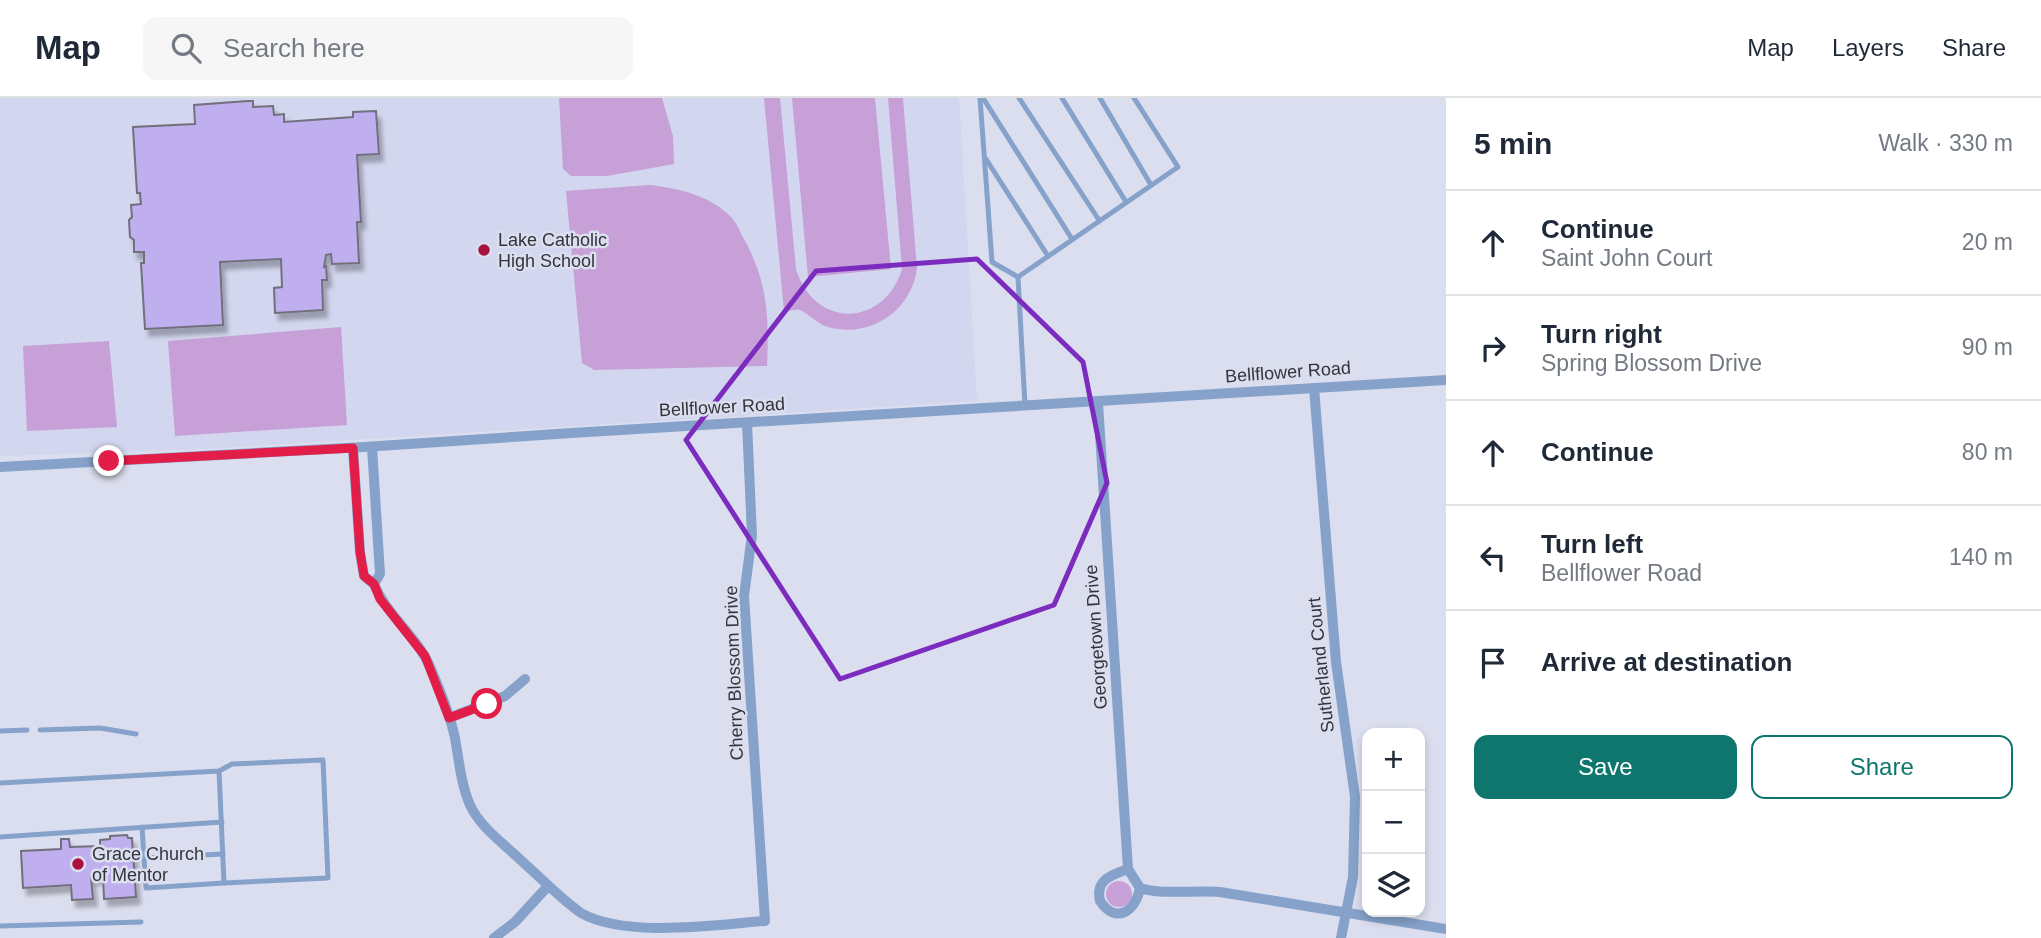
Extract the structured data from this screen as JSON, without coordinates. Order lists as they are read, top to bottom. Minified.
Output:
{"streets":{"street":["Bellflower Road","Georgetown Drive","Sutherland Court","Cherry Blossom Drive"]},"crossings":[["Bellflower Road","Georgetown Drive"],["Bellflower Road","Sutherland Court"],["Bellflower Road","Cherry Blossom Drive"]],"places":["Lake Catholic High School","Grace Church of Mentor"],"page":{"header":"Map","search":"Search here","nav":["Map","Layers","Share"],"heading":["5 min","Walk · 330 m"],"list":[["Continue","Saint John Court","20 m"],["Turn right","Spring Blossom Drive","90 m"],["Continue","80 m"],["Turn left","Bellflower Road","140 m"],"Arrive at destination"],"buttons":["Save","Share"],"map_buttons":["+","−"]}}
